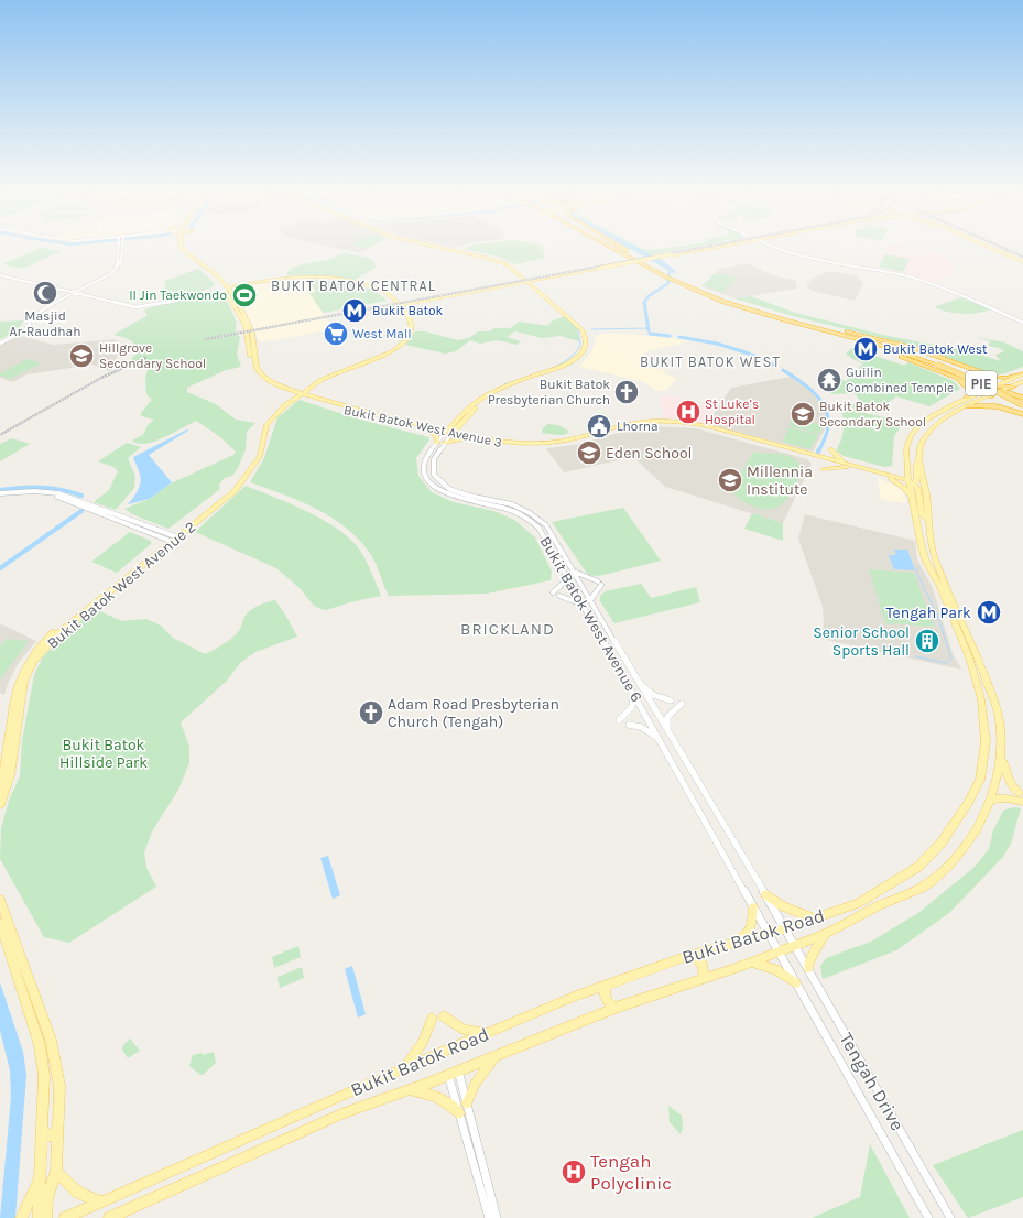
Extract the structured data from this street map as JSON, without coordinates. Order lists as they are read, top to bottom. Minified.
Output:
{"streets":{"highway":["PIE"],"main road":["Bukit Batok West Avenue 3","Bukit Batok West Avenue 2","Bukit Batok West Avenue 6","Bukit Batok Road"],"street":["Tengah Drive"]},"crossings":[["Bukit Batok West Avenue 3","Bukit Batok West Avenue 2"],["Bukit Batok West Avenue 3","Bukit Batok West Avenue 6"],["Bukit Batok West Avenue 3","Bukit Batok Road"],["Bukit Batok West Avenue 6","Bukit Batok Road"],["Bukit Batok West Avenue 6","Tengah Drive"],["Bukit Batok Road","Tengah Drive"]],"districts":["BUKIT BATOK CENTRAL","BUKIT BATOK WEST","BRICKLAND"],"parks":["Bukit Batok Hillside Park"],"places":{"mosque":["Masjid Ar-Raudhah"],"sports":["Il Jin Taekwondo"],"metro station":["Bukit Batok","Bukit Batok West","Tengah Park"],"supermarket":["West Mall"],"school or university":["Hillgrove Secondary School","Bukit Batok Secondary School","Eden School","Millennia Institute"],"temple":["Guilin Combined Temple"],"church":["Bukit Batok Presbyterian Church","Adam Road Presbyterian Church (Tengah)"],"hospital":["St Luke’s Hospital","Tengah Polyclinic"],"public building":["Lhorna"],"building":["Senior School Sports Hall"]}}
